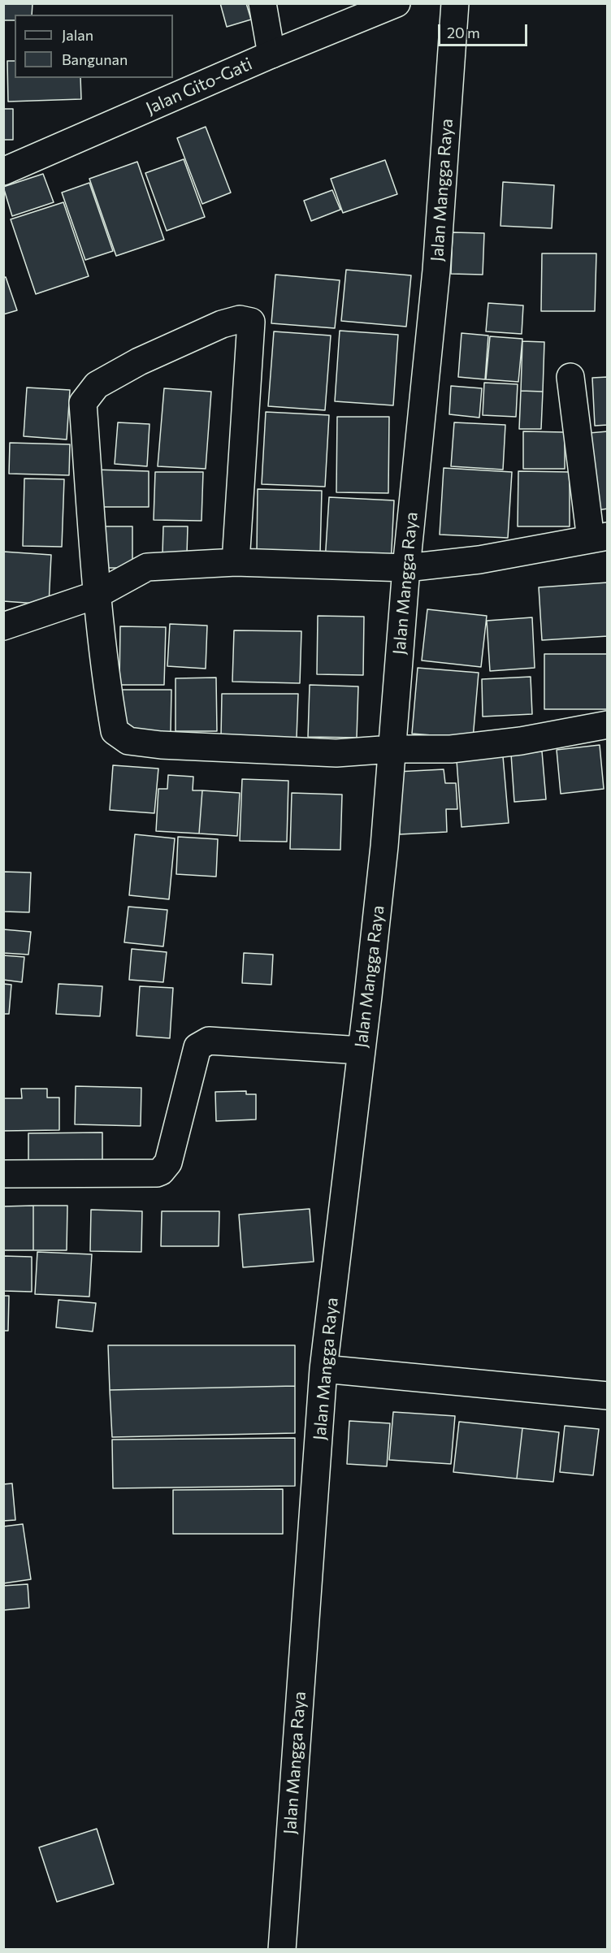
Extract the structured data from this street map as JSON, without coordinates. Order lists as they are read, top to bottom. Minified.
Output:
{"streets":{"street":["Jalan Gito-Gati","Jalan Mangga Raya"]},"legend":["Jalan","Bangunan"],"scale_bar":"20 m"}
